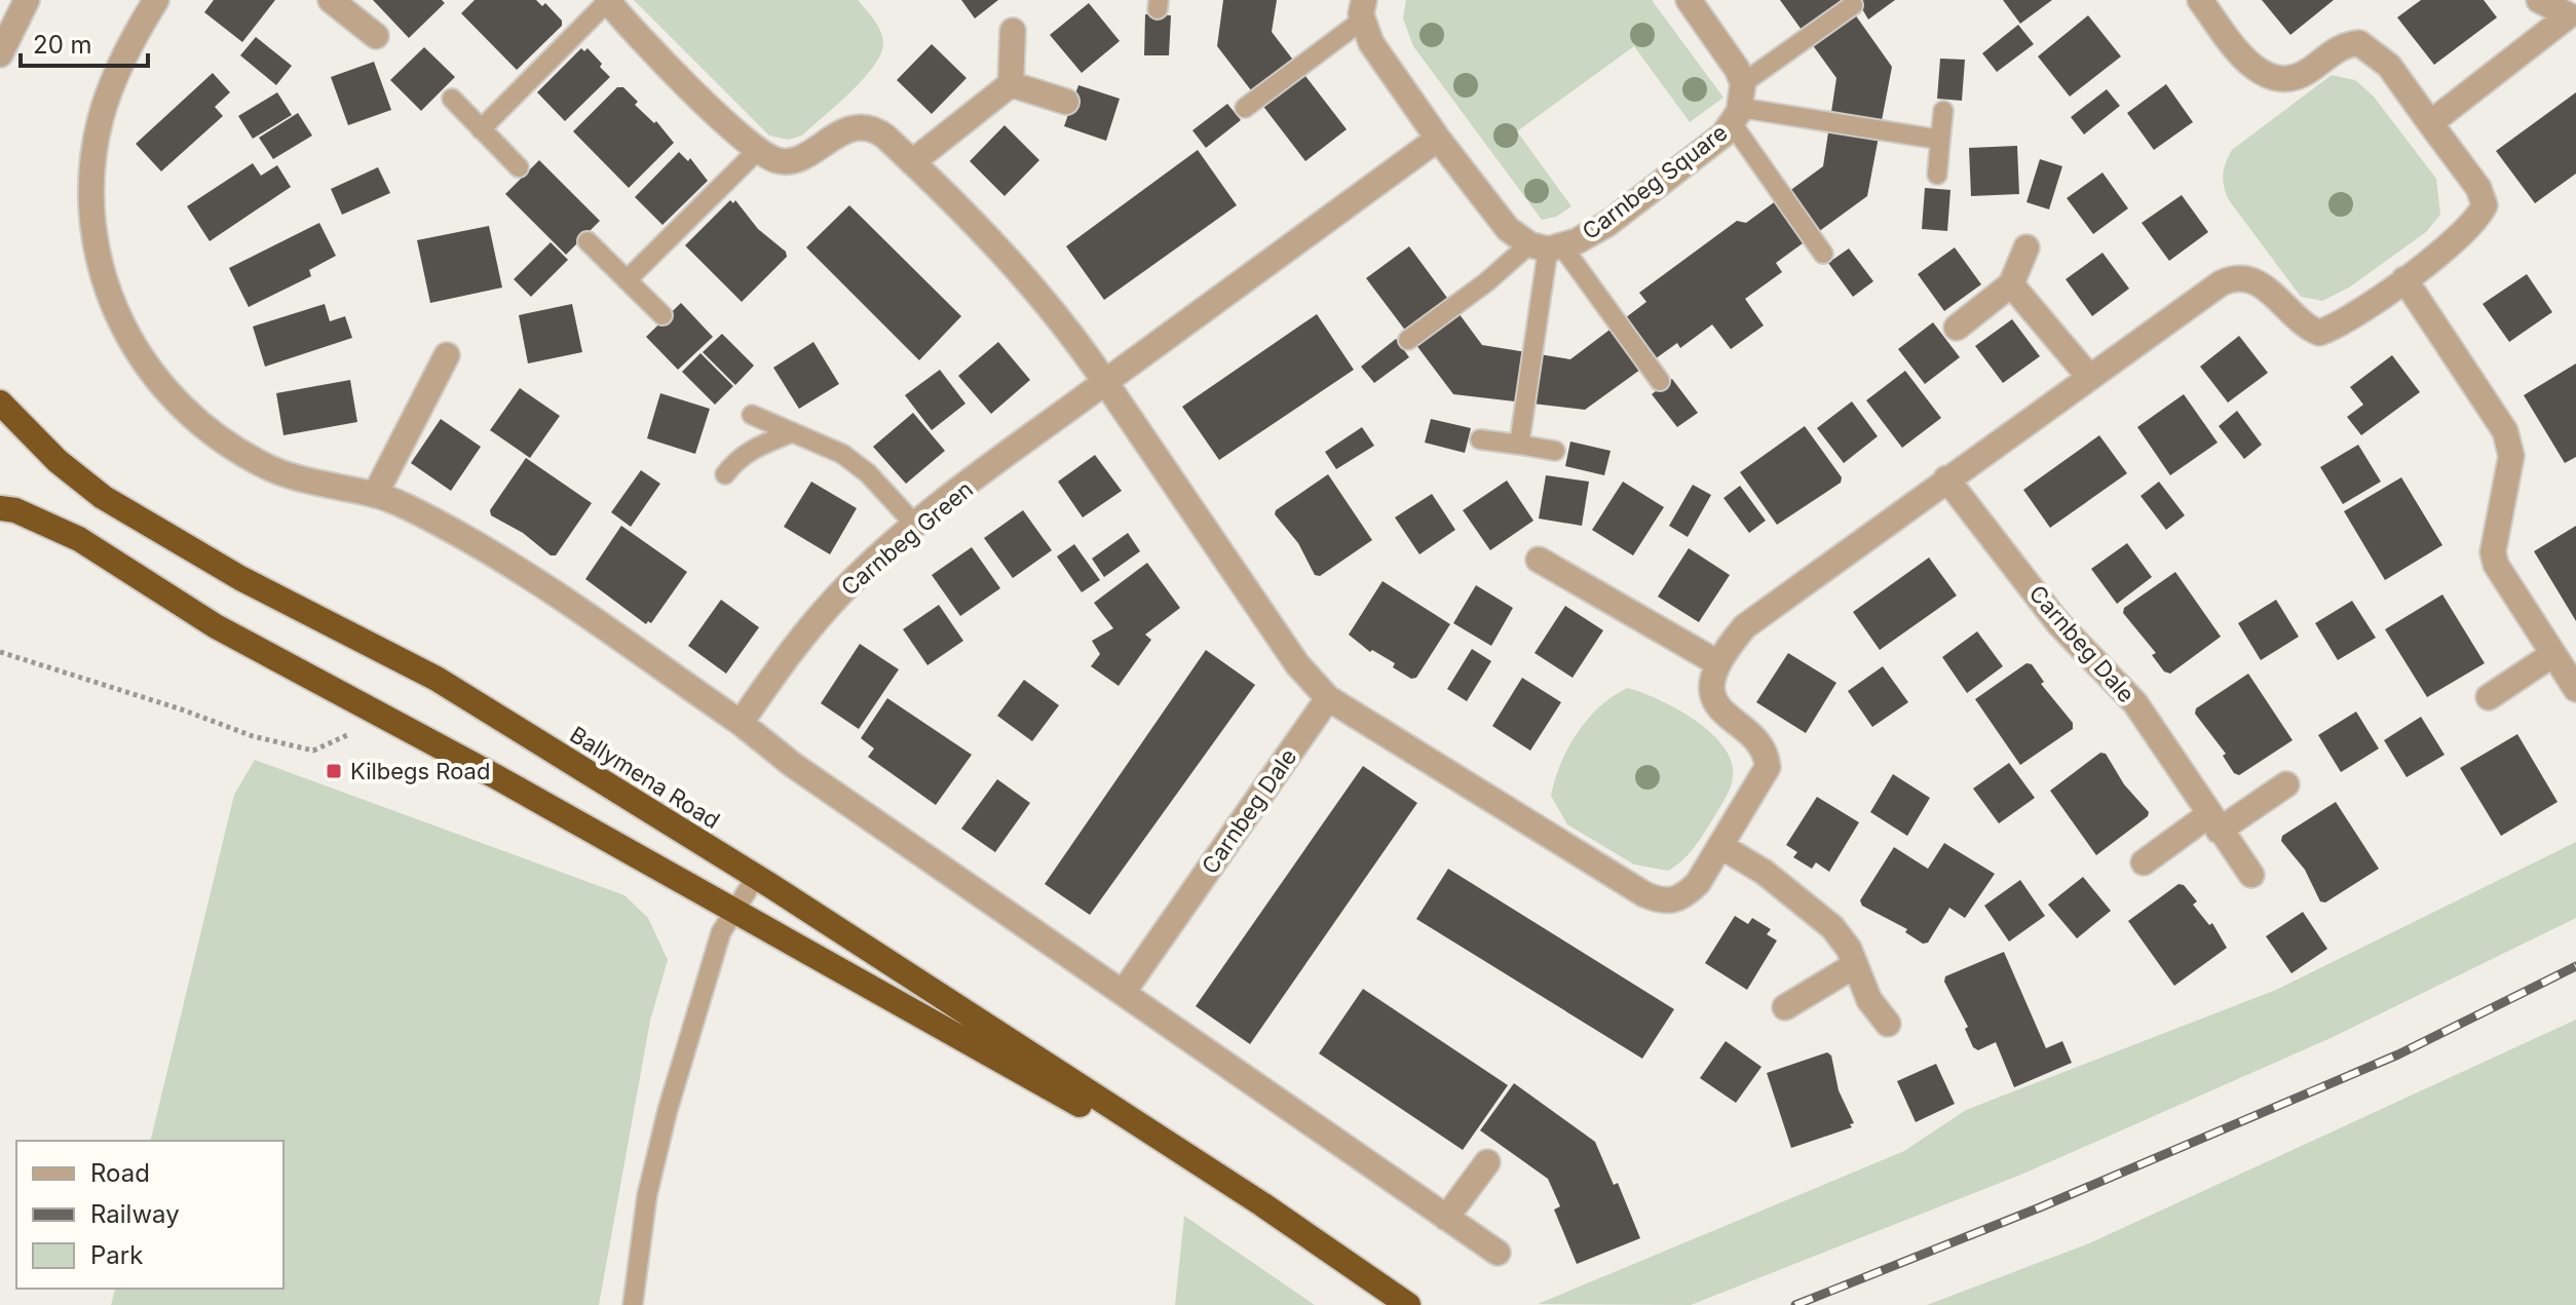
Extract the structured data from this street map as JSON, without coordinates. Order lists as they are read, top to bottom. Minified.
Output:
{"streets":{"highway":["Ballymena Road"],"street":["Carnbeg Square","Carnbeg Green","Carnbeg Dale"]},"places":{"transit":["Kilbegs Road"]},"legend":["Road","Railway","Park"],"scale_bar":"20 m"}
